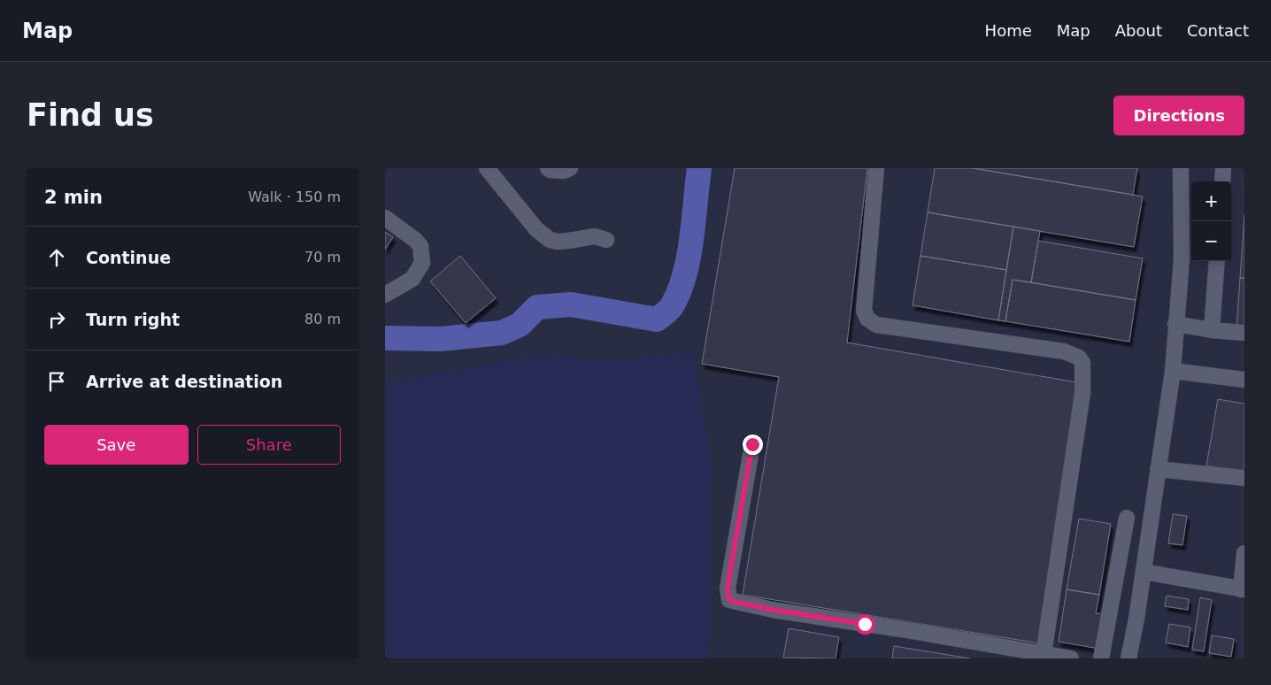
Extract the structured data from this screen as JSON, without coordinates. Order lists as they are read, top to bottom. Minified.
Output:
{"page":{"header":"Map","nav":["Home","Map","About","Contact"],"buttons":["Directions",["Save","Share"]],"title":"Find us","heading":["2 min","Walk · 150 m"],"map_buttons":["+","−"],"list":[["Continue","70 m"],["Turn right","80 m"],"Arrive at destination"]}}
